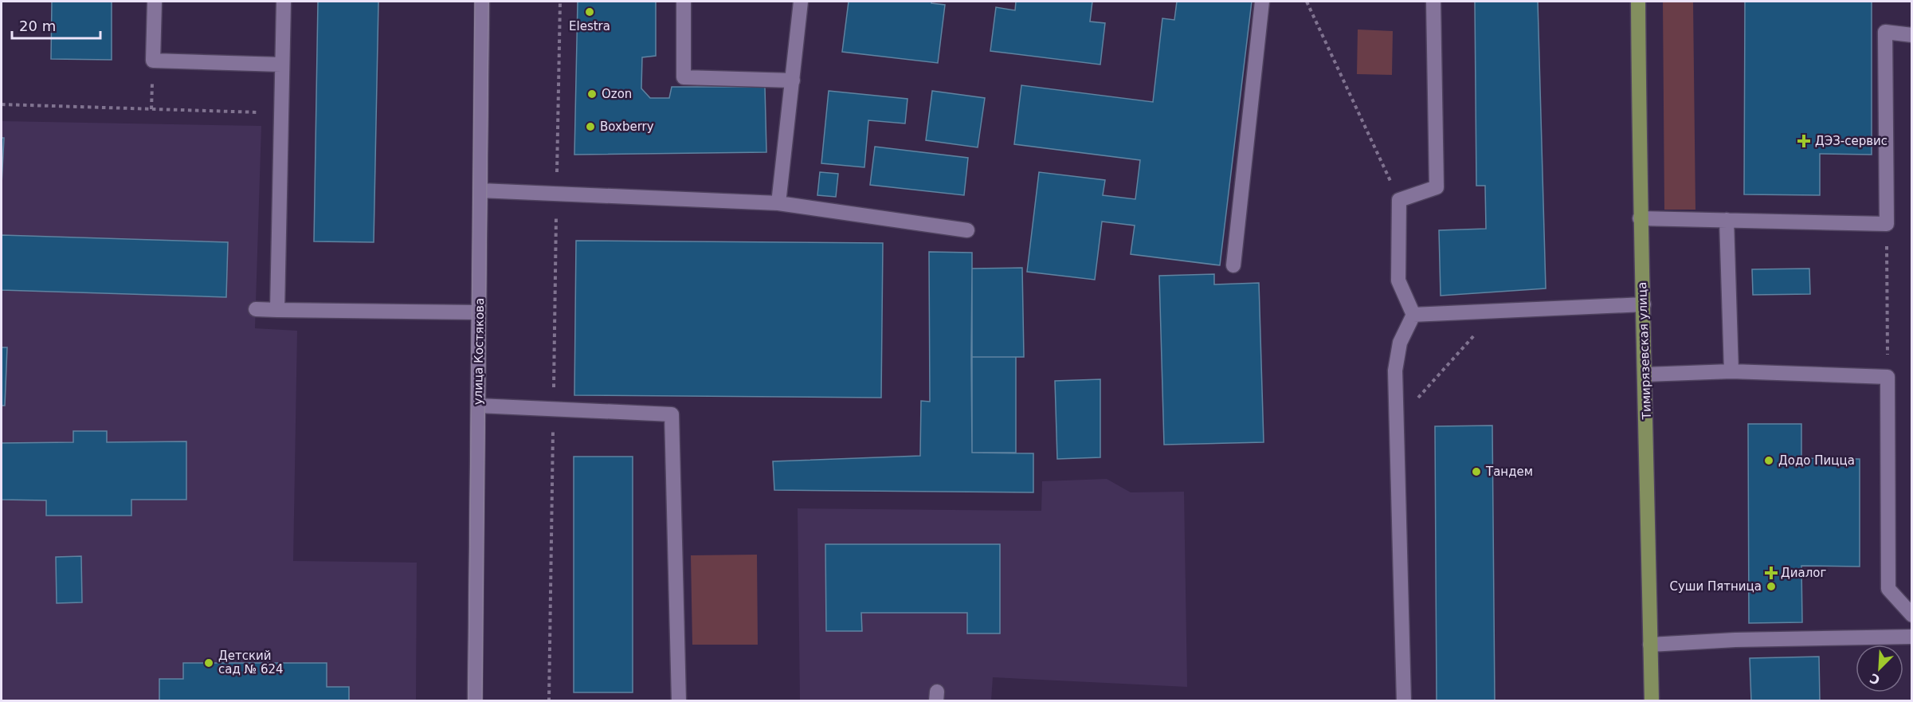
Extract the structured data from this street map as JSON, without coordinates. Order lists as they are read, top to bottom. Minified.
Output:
{"streets":{"main road":["Тимирязевская улица"],"street":["улица Костякова"]},"places":{"other":["Elestra","Ozon","Boxberry","Додо Пицца","Тандем","Суши Пятница","Детский сад № 624"],"health":["ДЭЗ-сервис","Диалог"]},"scale_bar":"20 m","north":"bottom left"}
